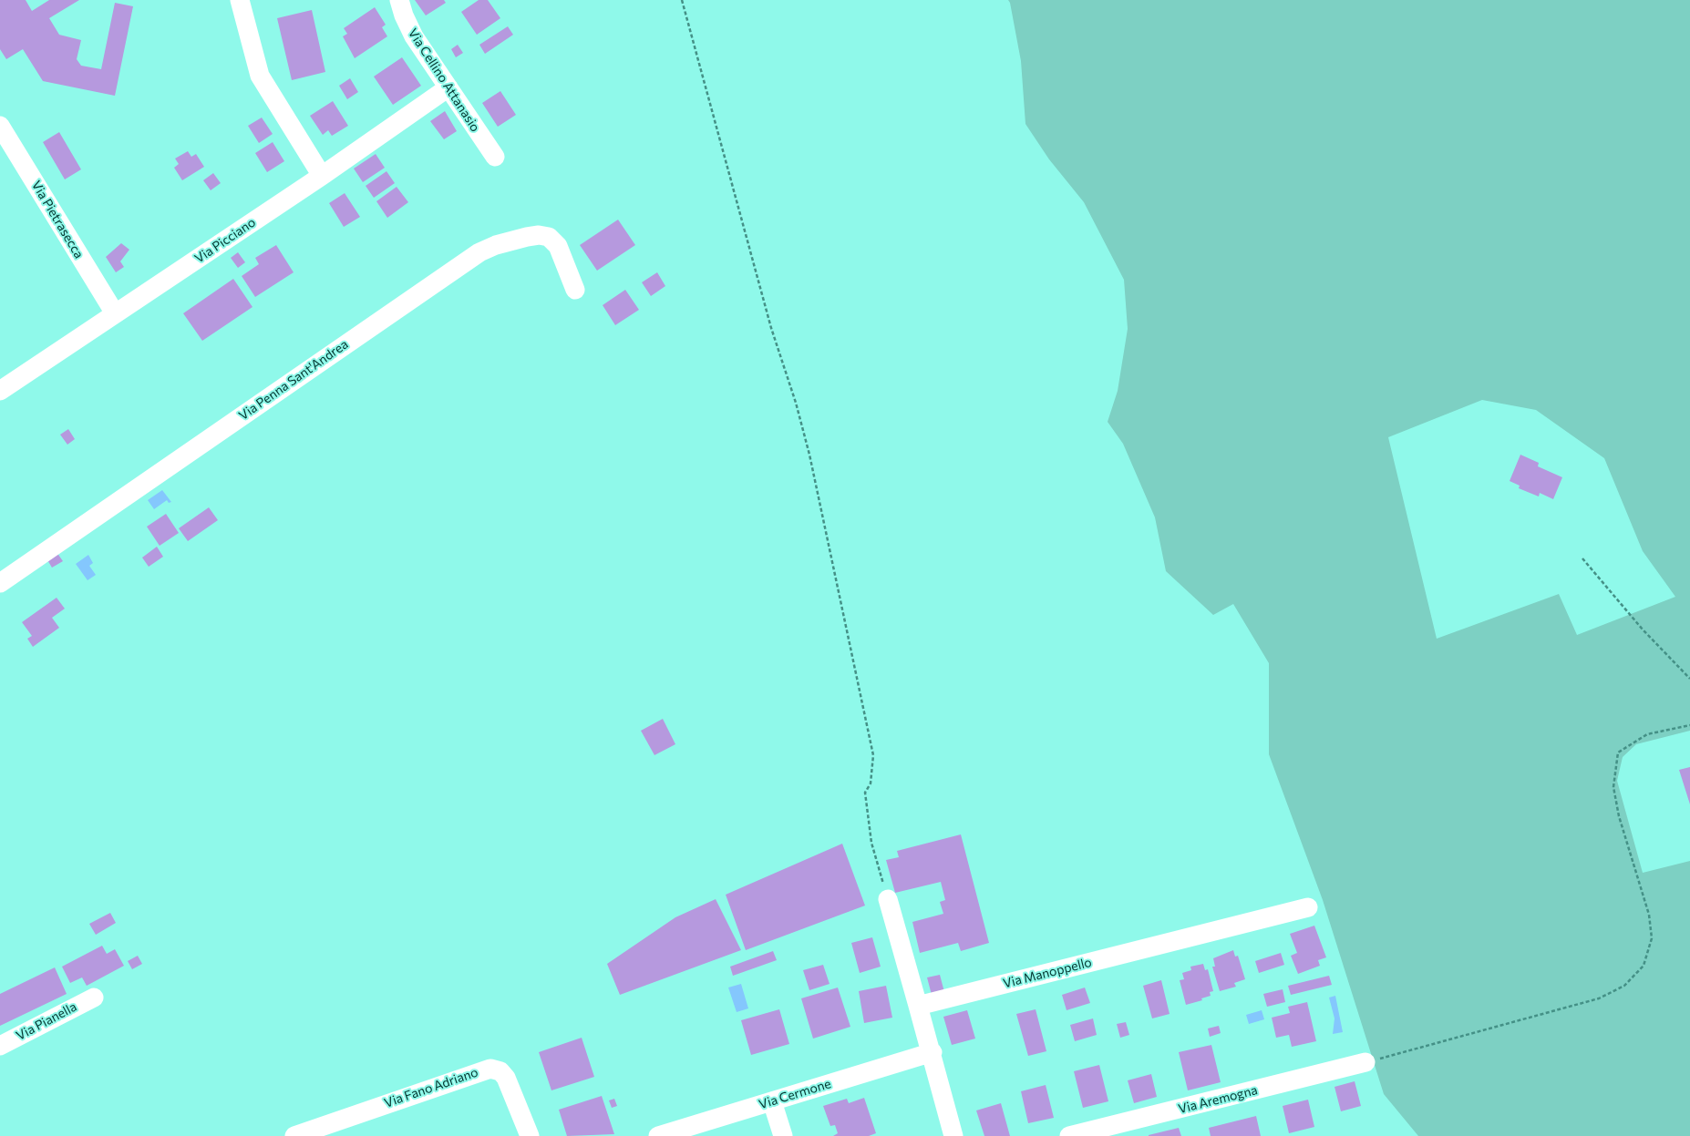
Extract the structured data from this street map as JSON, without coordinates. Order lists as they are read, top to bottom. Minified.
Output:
{"streets":{"street":["Via Cellino Attanasio","Via Pietrasecca","Via Picciano","Via Penna Sant'Andrea","Via Manoppello","Via Pianella","Via Fano Adriano","Via Cermone","Via Aremogna"]},"crossings":[["Via Cellino Attanasio","Via Picciano"],["Via Pietrasecca","Via Picciano"]]}
